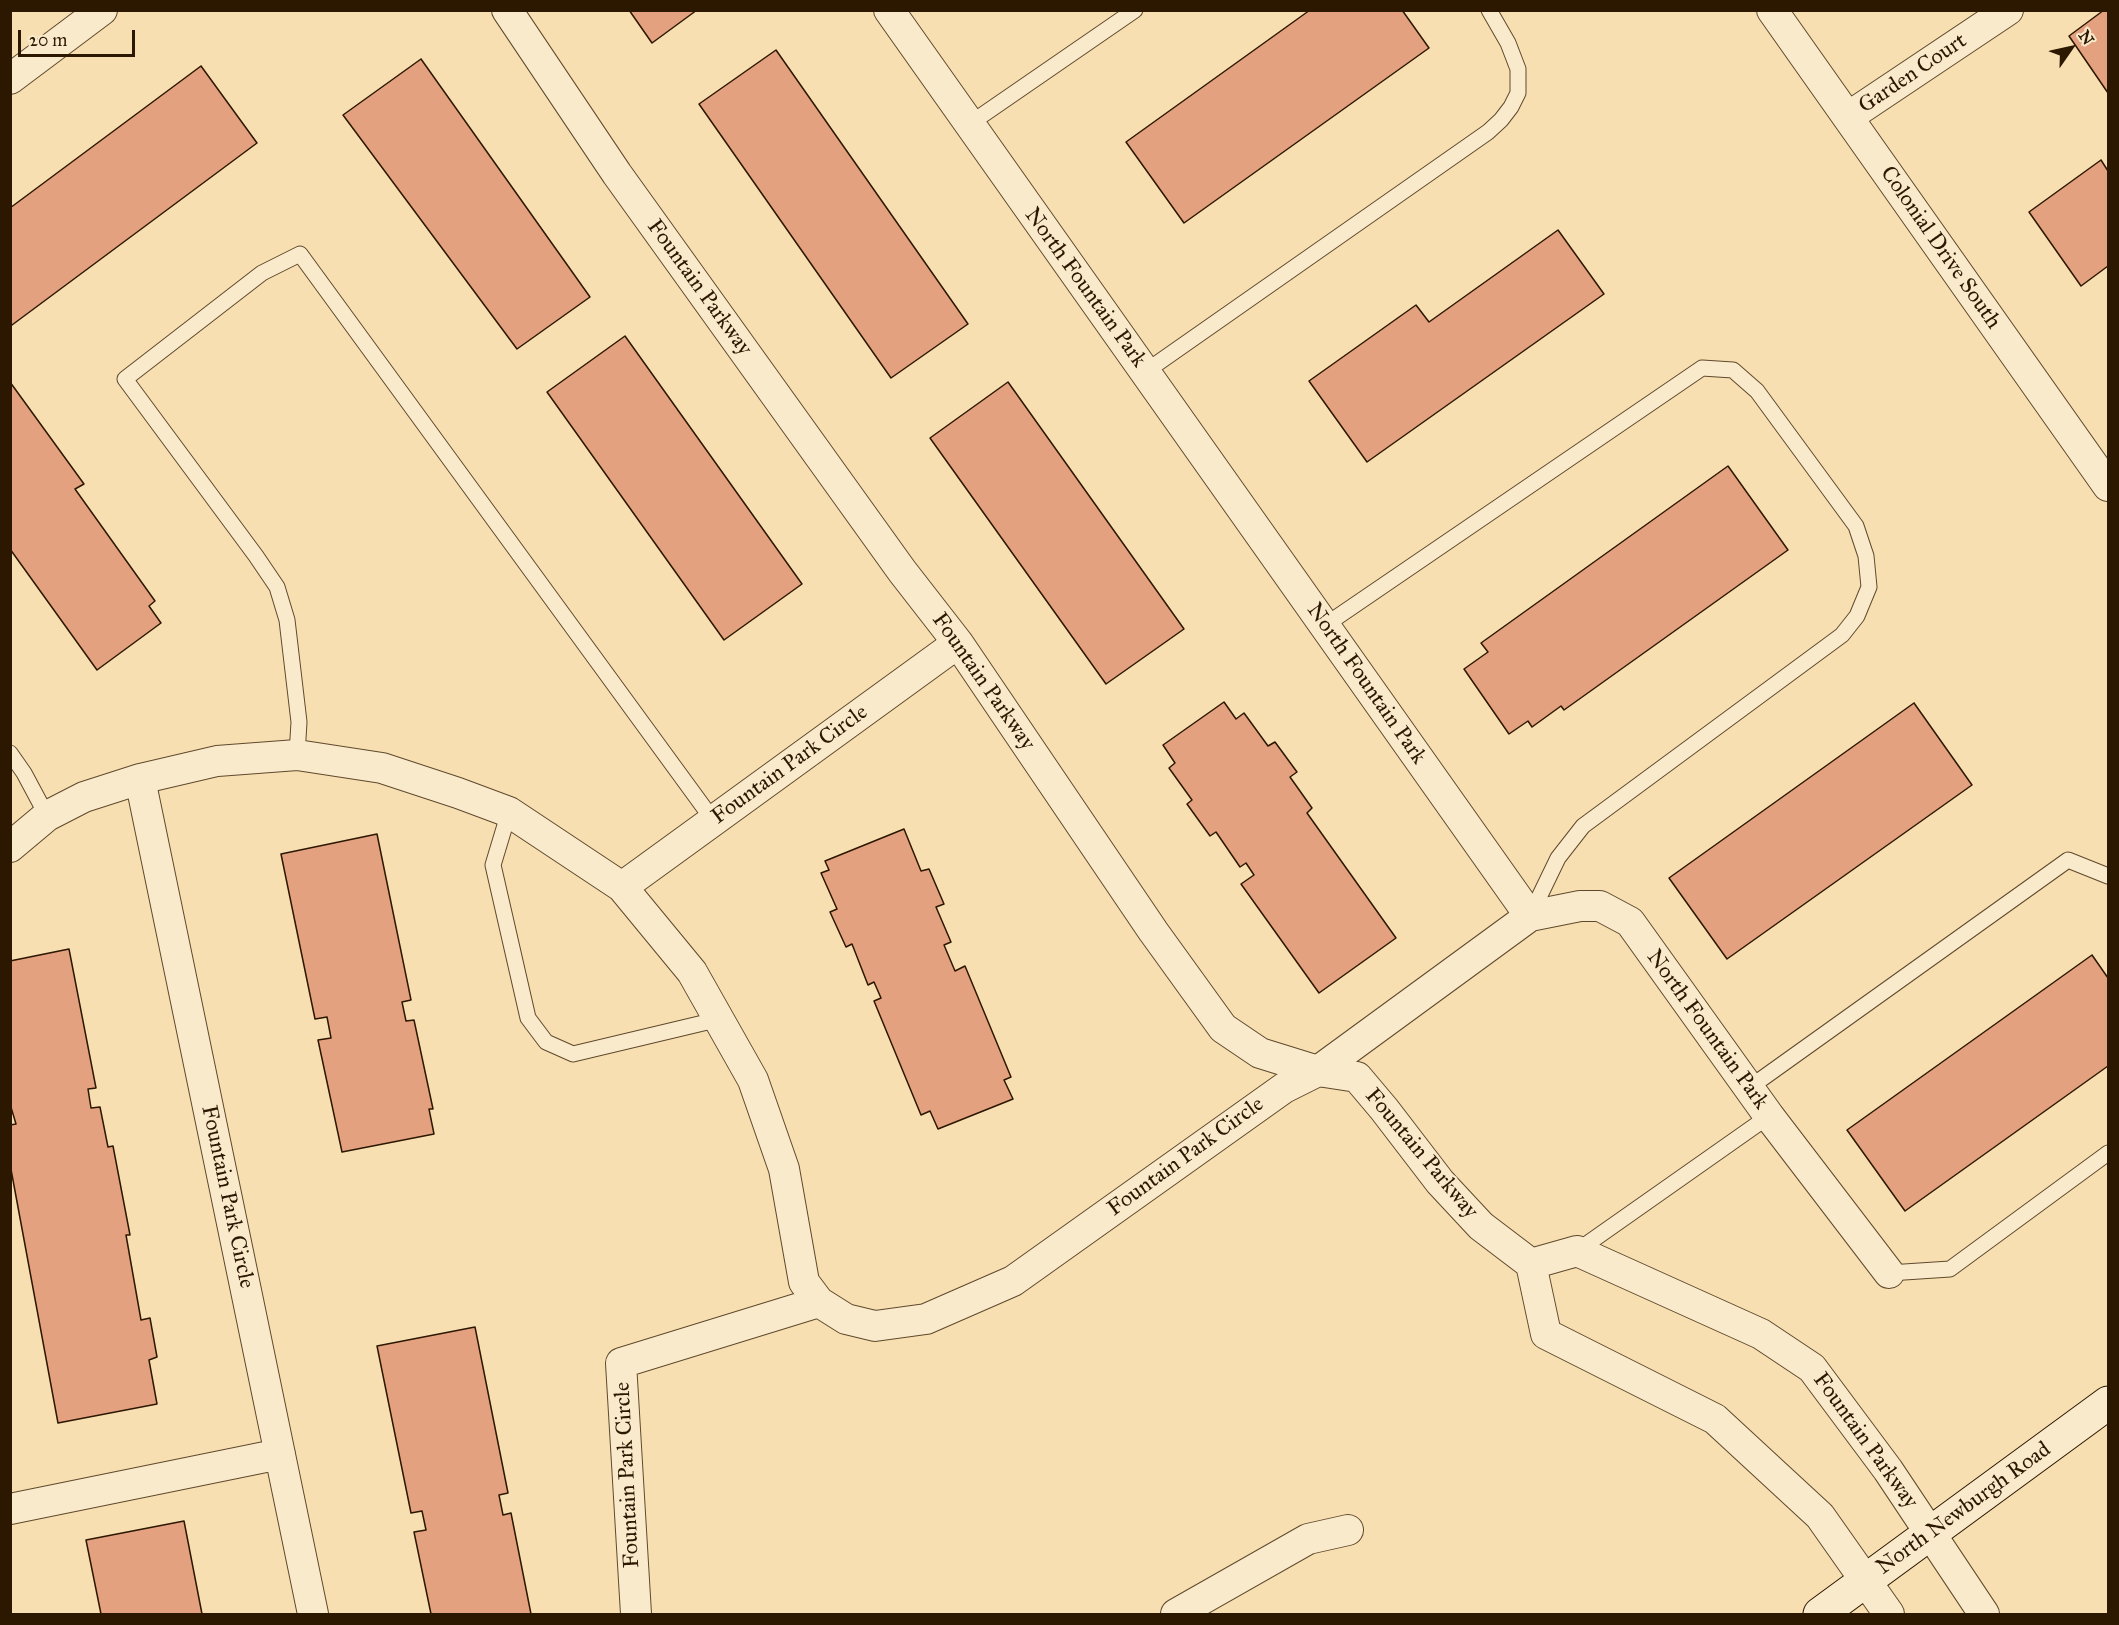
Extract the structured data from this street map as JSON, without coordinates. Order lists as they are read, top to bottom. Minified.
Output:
{"streets":{"main road":["North Newburgh Road"],"street":["Garden Court","Colonial Drive South","Fountain Parkway","North Fountain Park","Fountain Park Circle"]},"crossings":[["Garden Court","Colonial Drive South"],["Fountain Parkway","Fountain Park Circle"],["Fountain Parkway","North Newburgh Road"],["North Fountain Park","Fountain Park Circle"]],"scale_bar":"20 m","north":"top right"}
